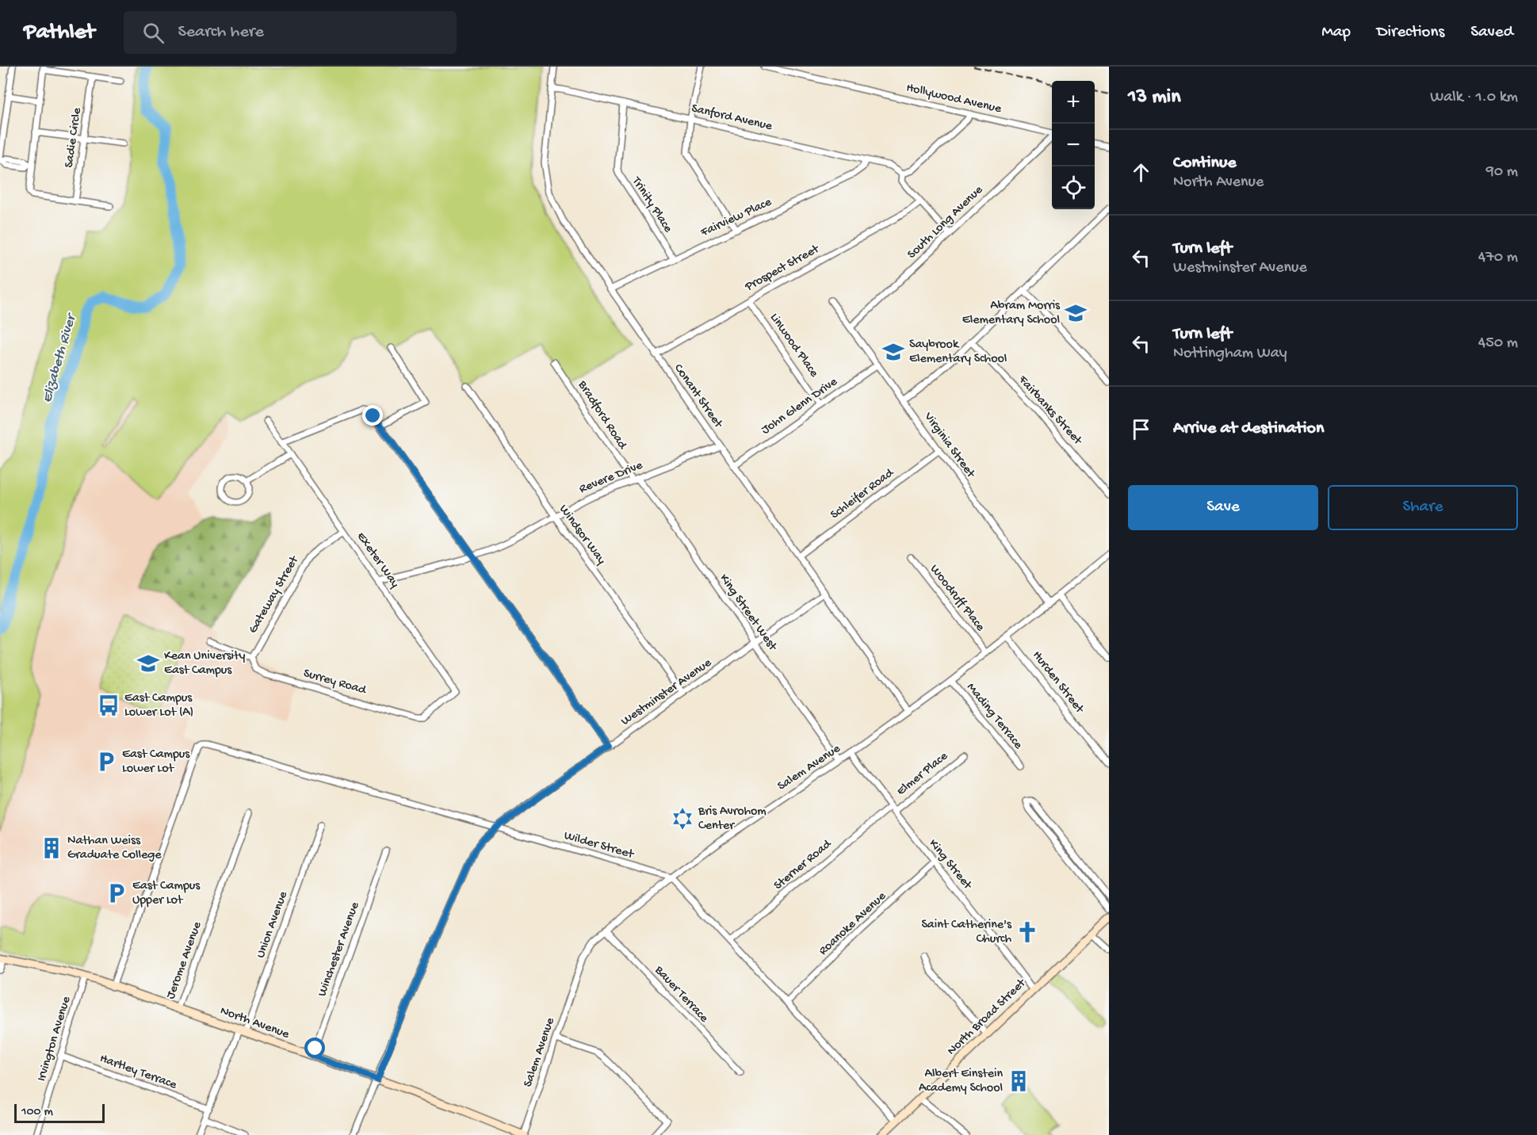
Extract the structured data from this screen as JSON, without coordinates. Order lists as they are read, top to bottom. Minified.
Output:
{"streets":{"main road":["North Broad Street","North Avenue"],"street":["Hollywood Avenue","Sanford Avenue","Sadie Circle","Trinity Place","Fairview Place","South Long Avenue","Prospect Street","Linwood Place","Conant Street","John Glenn Drive","Fairbanks Street","Bradford Road","Virginia Street","Revere Drive","Schleifer Road","Windsor Way","Exeter Way","Gateway Street","Woodruff Place","King Street West","Surrey Road","Hurden Street","Westminster Avenue","Mading Terrace","Salem Avenue","Elmer Place","Wilder Street","King Street","Sterner Road","Roanoke Avenue","Union Avenue","Winchester Avenue","Jerome Avenue","Bauer Terrace","Irvington Avenue","Hartley Terrace"]},"crossings":[["Sanford Avenue","Trinity Place"],["Sanford Avenue","Fairview Place"],["Sanford Avenue","Conant Street"],["Trinity Place","Fairview Place"],["Fairview Place","Conant Street"],["South Long Avenue","Virginia Street"],["Prospect Street","Linwood Place"],["Prospect Street","Conant Street"],["Linwood Place","John Glenn Drive"],["Conant Street","John Glenn Drive"],["Conant Street","Revere Drive"],["Conant Street","Schleifer Road"],["Conant Street","Westminster Avenue"],["Conant Street","Salem Avenue"],["John Glenn Drive","Virginia Street"],["Bradford Road","Revere Drive"],["Bradford Road","King Street West"],["Virginia Street","Schleifer Road"],["Virginia Street","Salem Avenue"],["Revere Drive","Windsor Way"],["Revere Drive","Exeter Way"],["Revere Drive","King Street West"],["Windsor Way","Westminster Avenue"],["Exeter Way","Gateway Street"],["Exeter Way","Surrey Road"],["Gateway Street","Surrey Road"],["Woodruff Place","Salem Avenue"],["King Street West","Westminster Avenue"],["King Street West","Salem Avenue"],["Hurden Street","Salem Avenue"],["Westminster Avenue","Wilder Street"],["Westminster Avenue","North Avenue"],["Mading Terrace","Salem Avenue"],["Salem Avenue","Wilder Street"],["Salem Avenue","King Street"],["Salem Avenue","Bauer Terrace"],["Salem Avenue","North Avenue"],["Elmer Place","King Street"],["Elmer Place","Sterner Road"],["Wilder Street","North Avenue"],["King Street","Sterner Road"],["King Street","Roanoke Avenue"],["King Street","North Broad Street"],["Union Avenue","North Avenue"],["Union Avenue","Hartley Terrace"],["Winchester Avenue","North Avenue"],["Jerome Avenue","North Avenue"],["North Avenue","Irvington Avenue"],["Irvington Avenue","Hartley Terrace"]],"water":["Elizabeth River"],"places":{"school or university":["Abram Morris Elementary School","Saybrook Elementary School","Kean University East Campus"],"bus stop":["East Campus Lower Lot (A)"],"parking":["East Campus Lower Lot","East Campus Upper Lot"],"synagogue":["Bris Avrohom Center"],"building":["Nathan Weiss Graduate College","Albert Einstein Academy School"],"church":["Saint Catherine's Church"]},"scale_bar":"100 m","page":{"header":"Pathlet","search":"Search here","nav":["Map","Directions","Saved"],"heading":["13 min","Walk · 1.0 km"],"map_buttons":["+","−"],"list":[["Continue","North Avenue","90 m"],["Turn left","Westminster Avenue","470 m"],["Turn left","Nottingham Way","450 m"],"Arrive at destination"],"buttons":["Save","Share"],"scale":"100 m"}}
